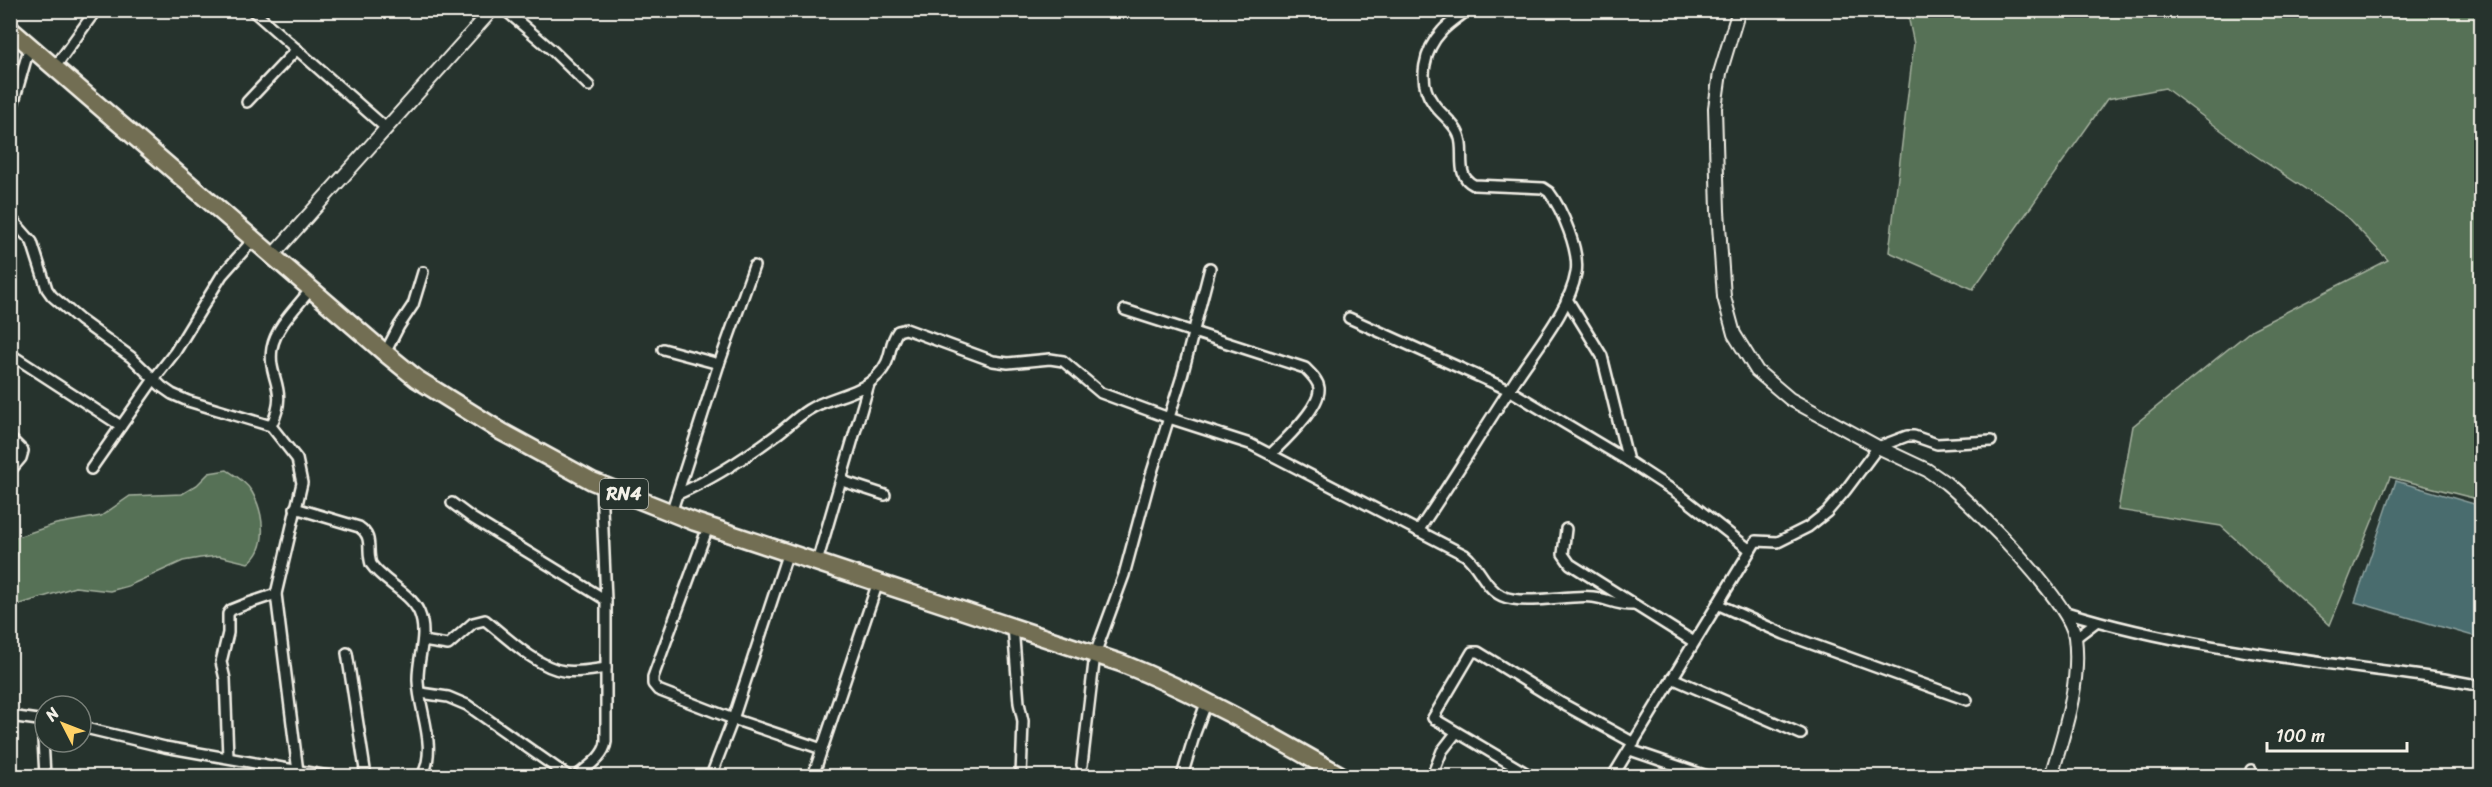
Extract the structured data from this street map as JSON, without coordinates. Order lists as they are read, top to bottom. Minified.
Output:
{"streets":{"highway":["RN4"]},"scale_bar":"100 m","north":"top left"}
